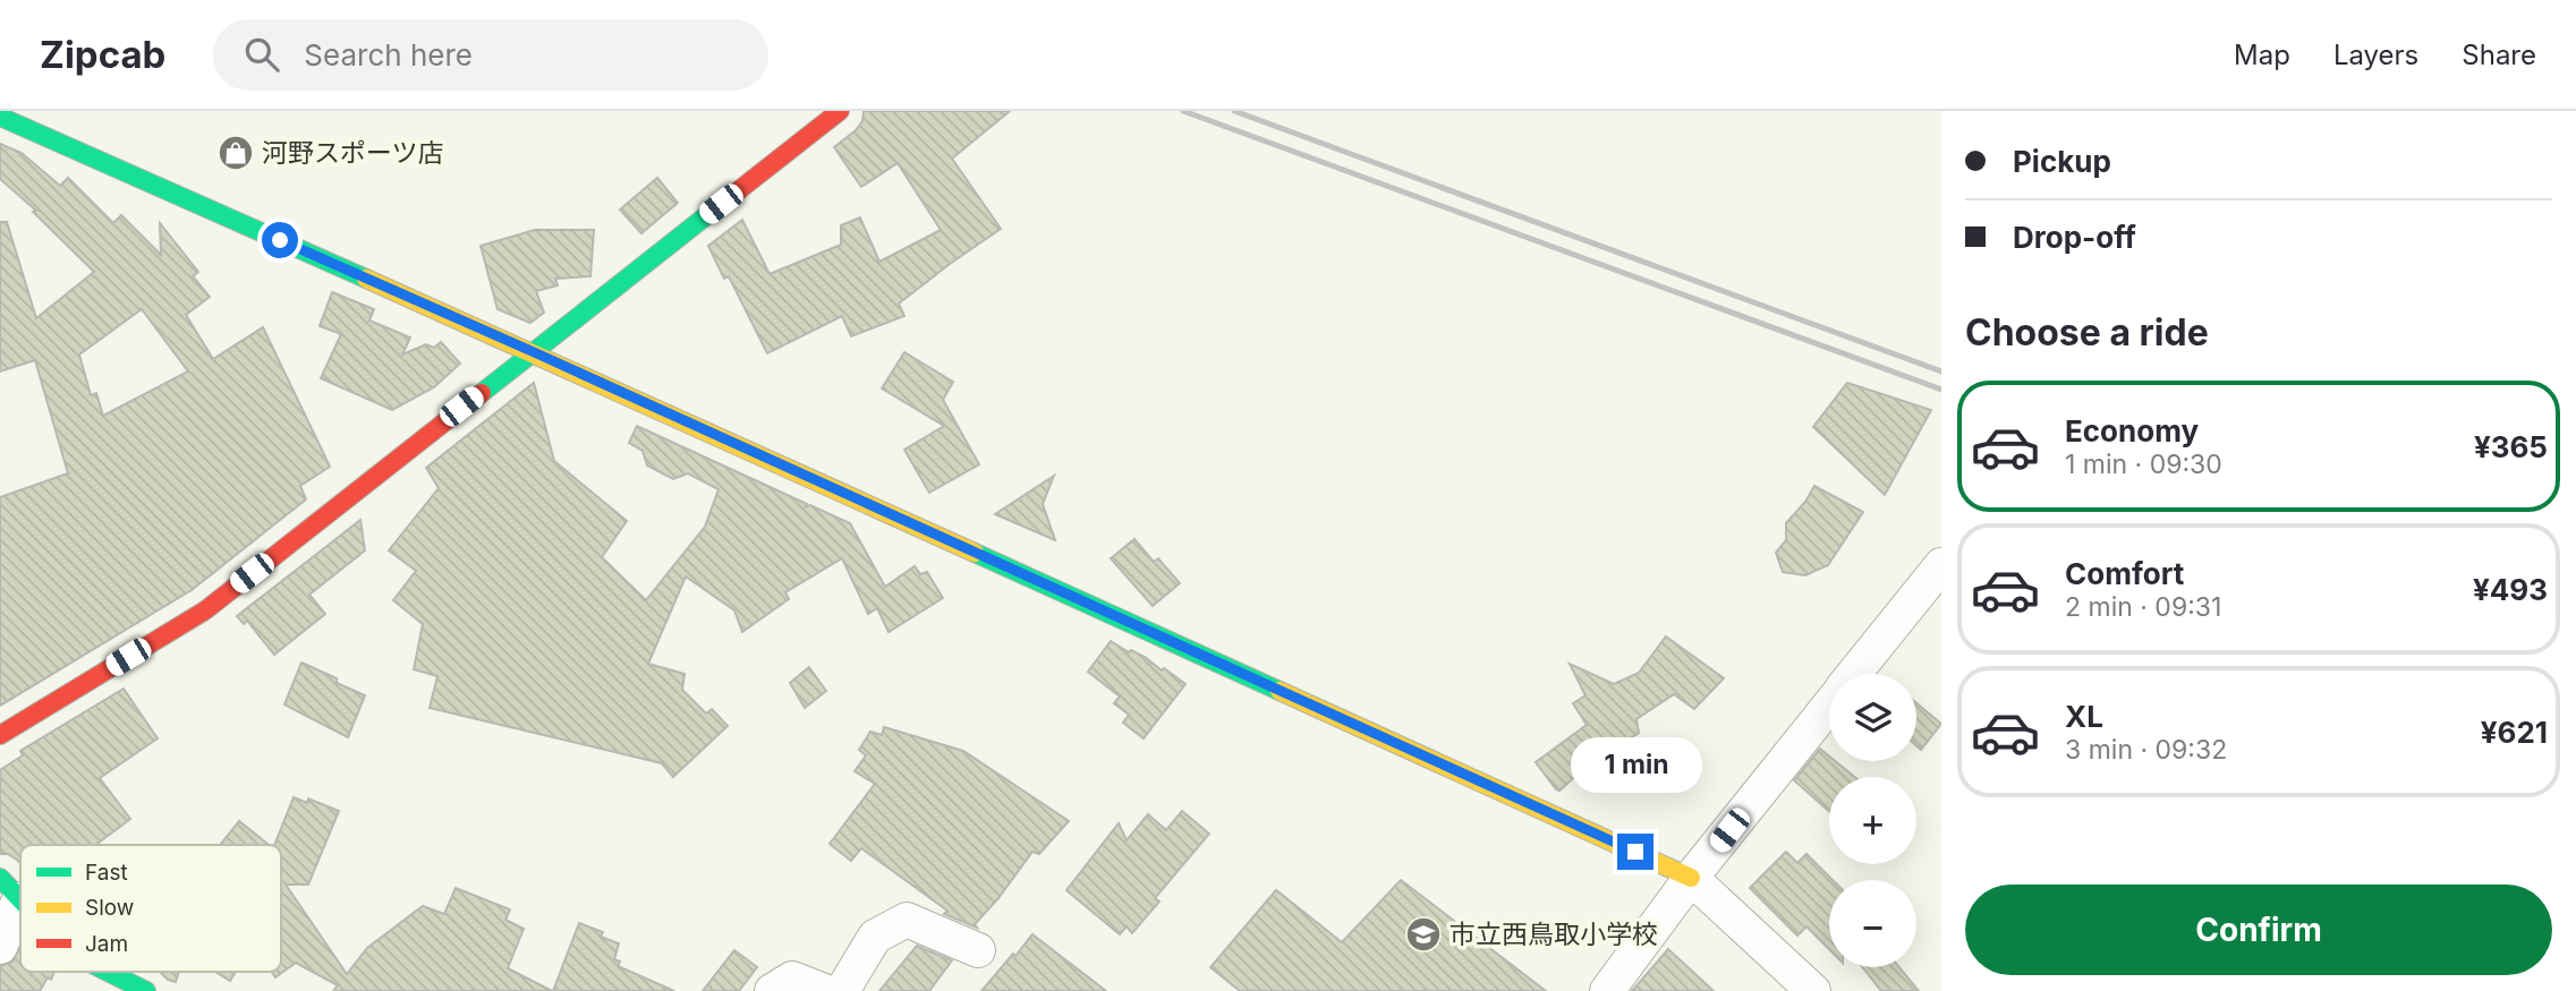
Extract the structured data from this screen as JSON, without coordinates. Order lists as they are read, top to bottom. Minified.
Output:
{"places":{"shop":["河野スポーツ店"],"school or university":["市立西鳥取小学校"]},"legend":["Fast","Slow","Jam"],"page":{"header":"Zipcab","search":"Search here","nav":["Map","Layers","Share"],"banner":["Pickup","Drop-off"],"heading":"Choose a ride","list":[{"name":"Economy","note":"1 min · 09:30","value":"¥365"},{"name":"Comfort","note":"2 min · 09:31","value":"¥493"},{"name":"XL","note":"3 min · 09:32","value":"¥621"}],"map_buttons":["+","−"],"bubble":"1 min","buttons":"Confirm"}}
